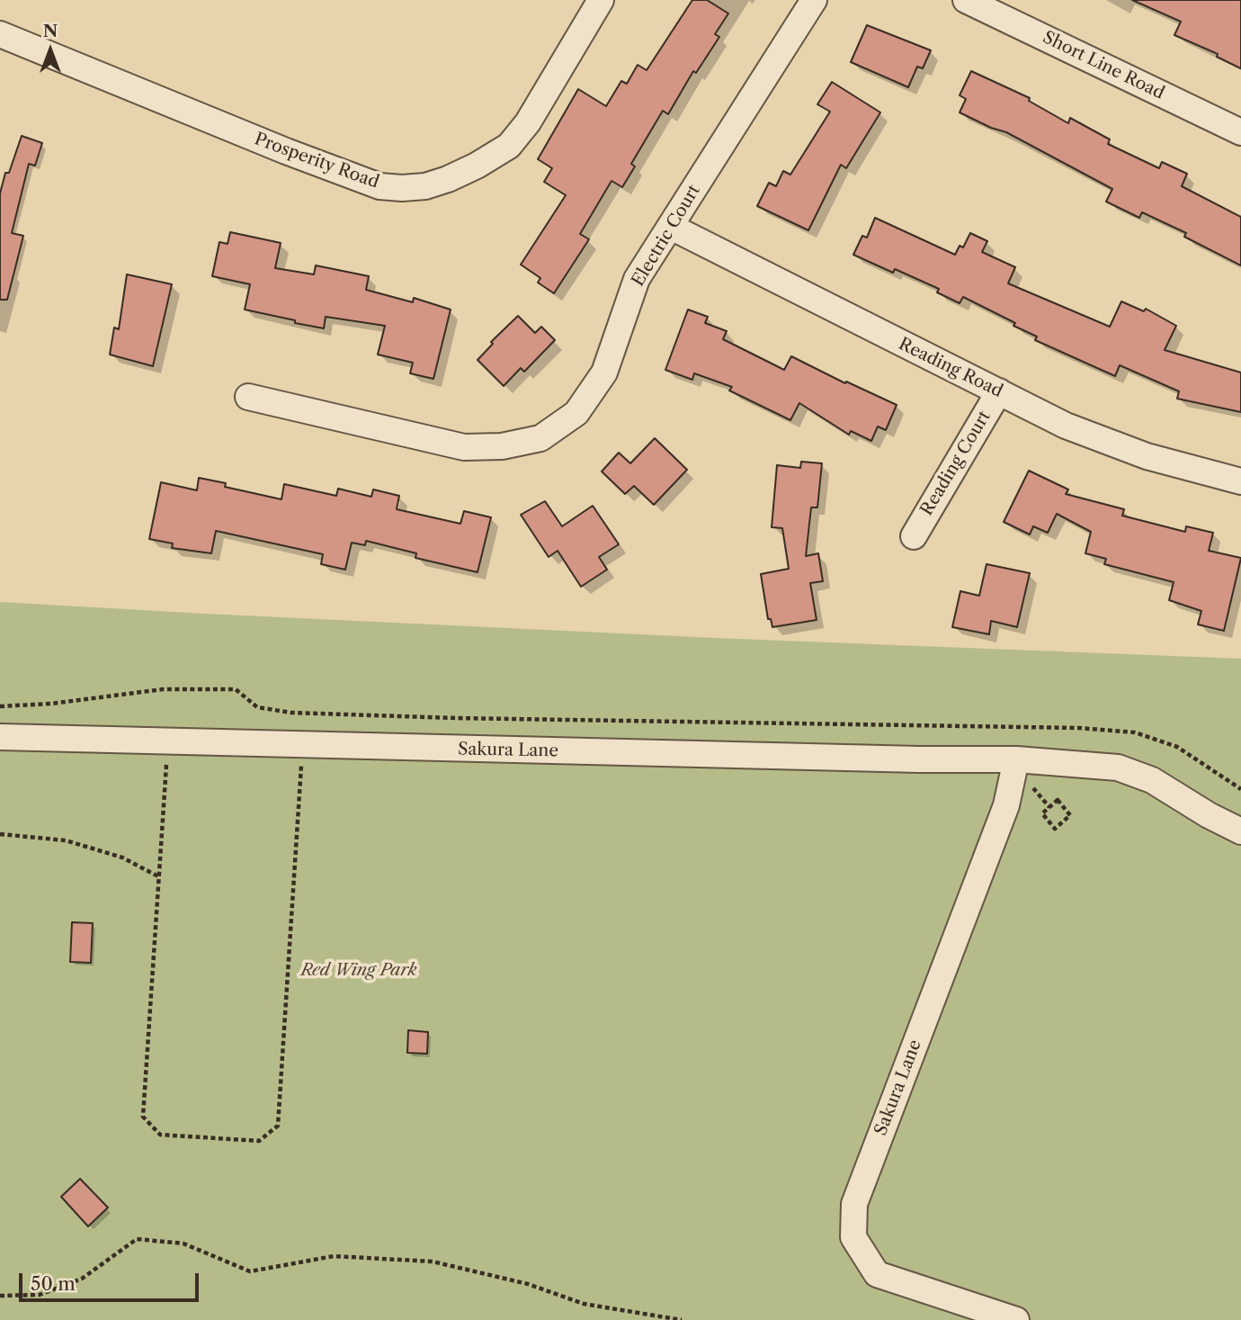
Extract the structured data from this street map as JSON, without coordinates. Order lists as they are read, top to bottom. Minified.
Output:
{"streets":{"street":["Short Line Road","Prosperity Road","Electric Court","Reading Road","Reading Court","Sakura Lane"]},"crossings":[["Electric Court","Reading Road"],["Reading Road","Reading Court"]],"parks":["Red Wing Park"],"scale_bar":"50 m","north":"top"}
